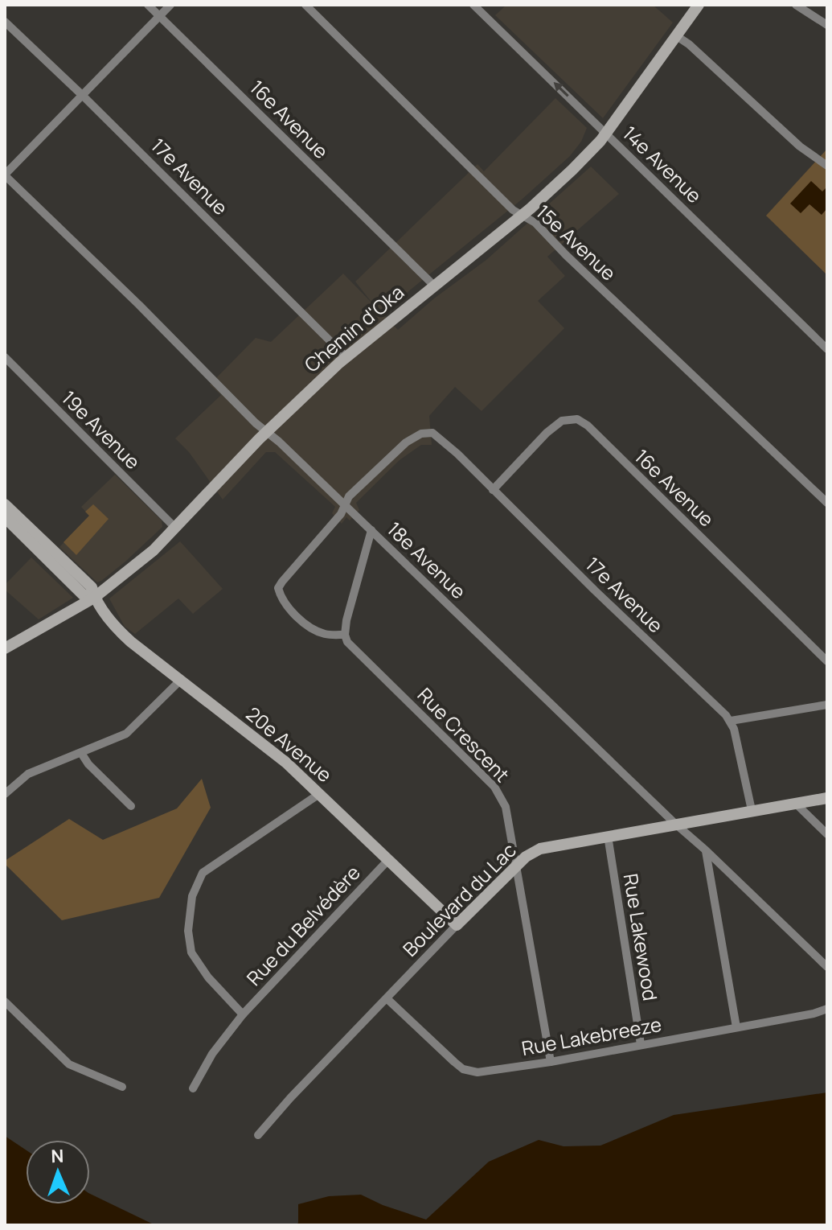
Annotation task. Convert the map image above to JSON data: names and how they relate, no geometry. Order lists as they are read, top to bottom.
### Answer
{
  "streets": {
    "street": [
      "16e Avenue",
      "14e Avenue",
      "17e Avenue",
      "15e Avenue",
      "Chemin d'Oka",
      "19e Avenue",
      "18e Avenue",
      "Rue Crescent",
      "20e Avenue",
      "Boulevard du Lac",
      "Rue du Belvédère",
      "Rue Lakewood",
      "Rue Lakebreeze"
    ]
  },
  "crossings": [
    ["16e Avenue", "17e Avenue"],
    ["16e Avenue", "Chemin d'Oka"],
    ["14e Avenue", "Chemin d'Oka"],
    ["17e Avenue", "Chemin d'Oka"],
    ["17e Avenue", "18e Avenue"],
    ["15e Avenue", "Chemin d'Oka"],
    ["Chemin d'Oka", "19e Avenue"],
    ["Chemin d'Oka", "18e Avenue"],
    ["Chemin d'Oka", "20e Avenue"],
    ["18e Avenue", "Boulevard du Lac"],
    ["Rue Crescent", "Boulevard du Lac"],
    ["Rue Crescent", "Rue Lakebreeze"],
    ["20e Avenue", "Boulevard du Lac"],
    ["20e Avenue", "Rue du Belvédère"],
    ["Boulevard du Lac", "Rue Lakewood"],
    ["Boulevard du Lac", "Rue Lakebreeze"],
    ["Rue Lakewood", "Rue Lakebreeze"]
  ],
  "one_way": ["14e Avenue"],
  "north": "top"
}
